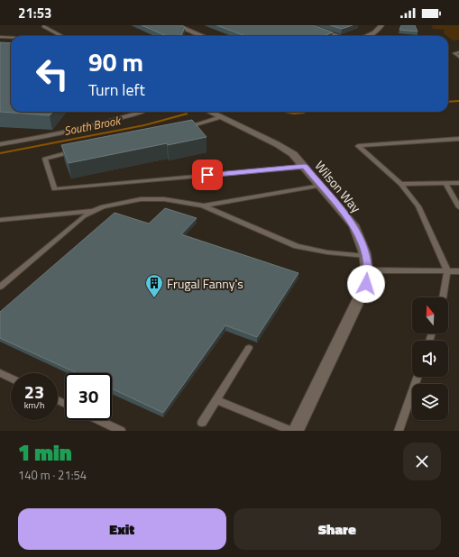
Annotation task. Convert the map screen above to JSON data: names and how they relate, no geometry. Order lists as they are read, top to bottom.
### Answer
{
  "streets": {
    "street": ["Wilson Way"]
  },
  "water": ["South Brook"],
  "places": {
    "building": ["Frugal Fanny's"]
  },
  "north": "top",
  "page": {
    "status": "21:53",
    "turn": ["90 m", "Turn left"],
    "speed": "23 km/h",
    "limit": "30",
    "heading": ["1 min", "140 m · 21:54"],
    "buttons": ["Exit", "Share"]
  }
}
